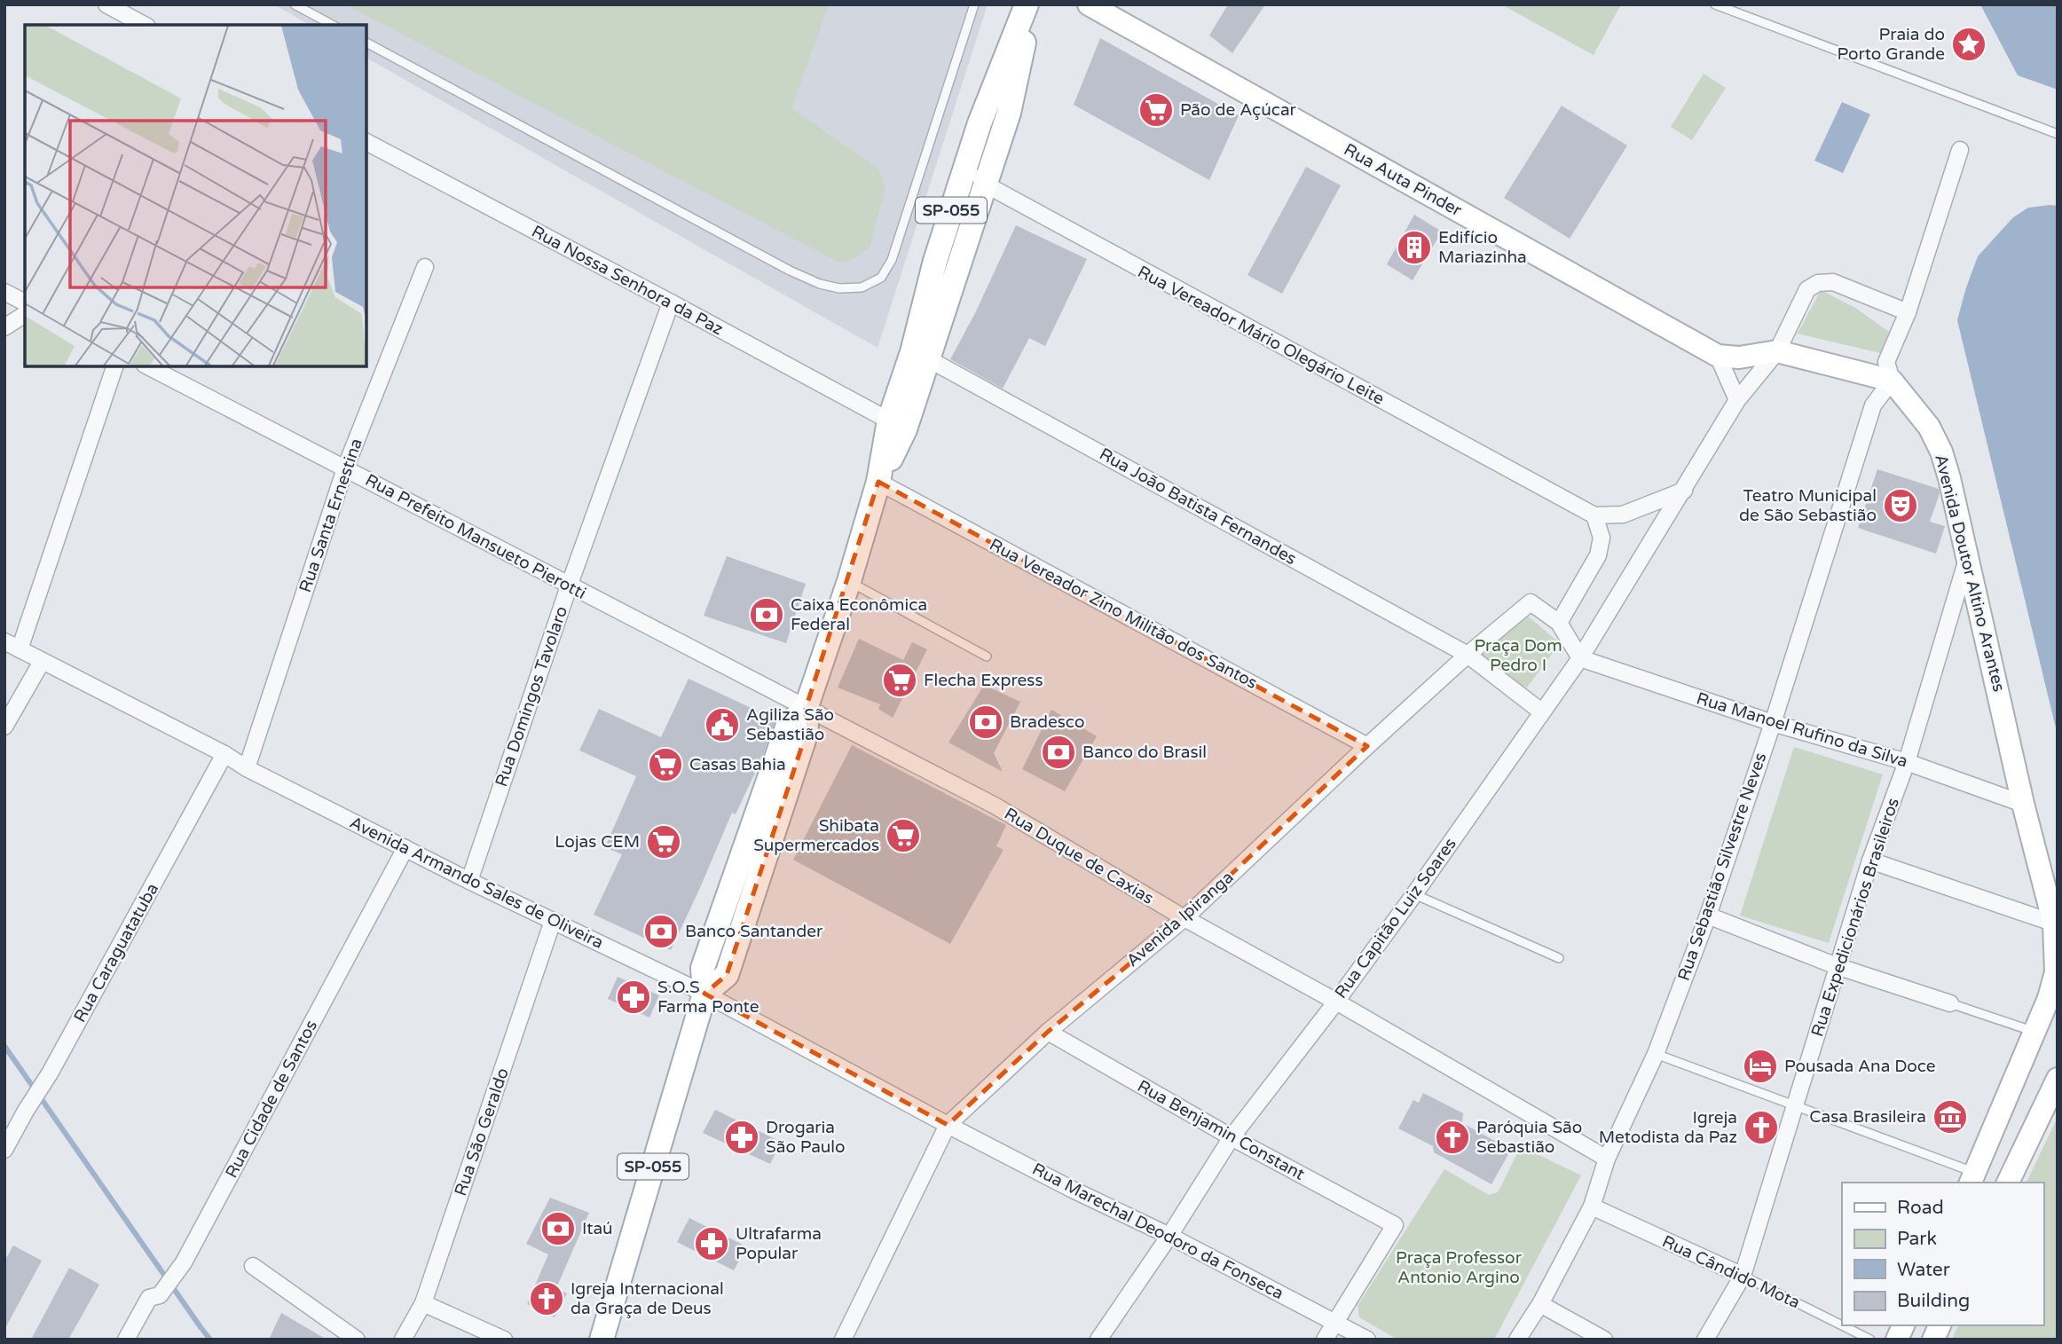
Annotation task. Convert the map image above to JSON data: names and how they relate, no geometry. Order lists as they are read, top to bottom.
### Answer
{
  "streets": {
    "main road": ["Rua Auta Pinder", "SP-055", "Avenida Doutor Altino Arantes"],
    "street": [
      "Rua Nossa Senhora da Paz",
      "Rua Vereador Mário Olegário Leite",
      "Rua João Batista Fernandes",
      "Rua Santa Ernestina",
      "Rua Prefeito Mansueto Pierotti",
      "Rua Vereador Zino Militão dos Santos",
      "Rua Domingos Tavolaro",
      "Rua Manoel Rufino da Silva",
      "Rua Duque de Caxias",
      "Rua Sebastião Silvestre Neves",
      "Avenida Armando Sales de Oliveira",
      "Rua Expedicionários Brasileiros",
      "Rua Capitão Luiz Soares",
      "Avenida Ipiranga",
      "Rua Caraguatatuba",
      "Rua Cidade de Santos",
      "Rua Benjamin Constant",
      "Rua São Geraldo",
      "Rua Marechal Deodoro da Fonseca",
      "Rua Cândido Mota"
    ]
  },
  "crossings": [
    ["SP-055", "Rua Nossa Senhora da Paz"],
    ["SP-055", "Rua Vereador Mário Olegário Leite"],
    ["SP-055", "Rua João Batista Fernandes"],
    ["SP-055", "Rua Prefeito Mansueto Pierotti"],
    ["SP-055", "Rua Vereador Zino Militão dos Santos"],
    ["SP-055", "Rua Duque de Caxias"],
    ["SP-055", "Avenida Armando Sales de Oliveira"],
    ["Rua Nossa Senhora da Paz", "Rua Domingos Tavolaro"],
    ["Rua João Batista Fernandes", "Rua Capitão Luiz Soares"],
    ["Rua João Batista Fernandes", "Avenida Ipiranga"],
    ["Rua Santa Ernestina", "Rua Prefeito Mansueto Pierotti"],
    ["Rua Santa Ernestina", "Avenida Armando Sales de Oliveira"],
    ["Rua Prefeito Mansueto Pierotti", "Rua Domingos Tavolaro"],
    ["Rua Prefeito Mansueto Pierotti", "Rua Duque de Caxias"],
    ["Avenida Doutor Altino Arantes", "Rua Manoel Rufino da Silva"],
    ["Avenida Doutor Altino Arantes", "Rua Sebastião Silvestre Neves"],
    ["Avenida Doutor Altino Arantes", "Rua Expedicionários Brasileiros"],
    ["Rua Vereador Zino Militão dos Santos", "Avenida Ipiranga"],
    ["Rua Domingos Tavolaro", "Avenida Armando Sales de Oliveira"],
    ["Rua Manoel Rufino da Silva", "Rua Sebastião Silvestre Neves"],
    ["Rua Manoel Rufino da Silva", "Rua Expedicionários Brasileiros"],
    ["Rua Manoel Rufino da Silva", "Rua Capitão Luiz Soares"],
    ["Rua Manoel Rufino da Silva", "Avenida Ipiranga"],
    ["Rua Duque de Caxias", "Rua Sebastião Silvestre Neves"],
    ["Rua Duque de Caxias", "Rua Capitão Luiz Soares"],
    ["Rua Duque de Caxias", "Avenida Ipiranga"],
    ["Rua Sebastião Silvestre Neves", "Rua Cândido Mota"],
    ["Avenida Armando Sales de Oliveira", "Avenida Ipiranga"],
    ["Avenida Armando Sales de Oliveira", "Rua Caraguatatuba"],
    ["Avenida Armando Sales de Oliveira", "Rua Cidade de Santos"],
    ["Avenida Armando Sales de Oliveira", "Rua São Geraldo"],
    ["Avenida Armando Sales de Oliveira", "Rua Marechal Deodoro da Fonseca"],
    ["Rua Expedicionários Brasileiros", "Rua Cândido Mota"],
    ["Rua Capitão Luiz Soares", "Avenida Ipiranga"],
    ["Rua Capitão Luiz Soares", "Rua Benjamin Constant"],
    ["Rua Capitão Luiz Soares", "Rua Marechal Deodoro da Fonseca"],
    ["Avenida Ipiranga", "Rua Benjamin Constant"],
    ["Avenida Ipiranga", "Rua Marechal Deodoro da Fonseca"],
    ["Rua Benjamin Constant", "Rua Marechal Deodoro da Fonseca"]
  ],
  "parks": ["Praça Dom Pedro I", "Praça Professor Antonio Argino"],
  "places": {
    "place": ["Praia do Porto Grande"],
    "supermarket": [
      "Pão de Açúcar",
      "Flecha Express",
      "Casas Bahia",
      "Shibata Supermercados",
      "Lojas CEM"
    ],
    "building": ["Edifício Mariazinha"],
    "theatre": ["Teatro Municipal de São Sebastião"],
    "bank": [
      "Caixa Econômica Federal",
      "Bradesco",
      "Banco do Brasil",
      "Banco Santander",
      "Itaú"
    ],
    "public building": ["Agiliza São Sebastião"],
    "pharmacy": ["S.O.S Farma Ponte", "Drogaria São Paulo", "Ultrafarma Popular"],
    "hotel": ["Pousada Ana Doce"],
    "museum": ["Casa Brasileira"],
    "church": ["Igreja Metodista da Paz", "Paróquia São Sebastião", "Igreja Internacional da Graça de Deus"]
  },
  "legend": [
    "Road",
    "Park",
    "Water",
    "Building"
  ]
}
